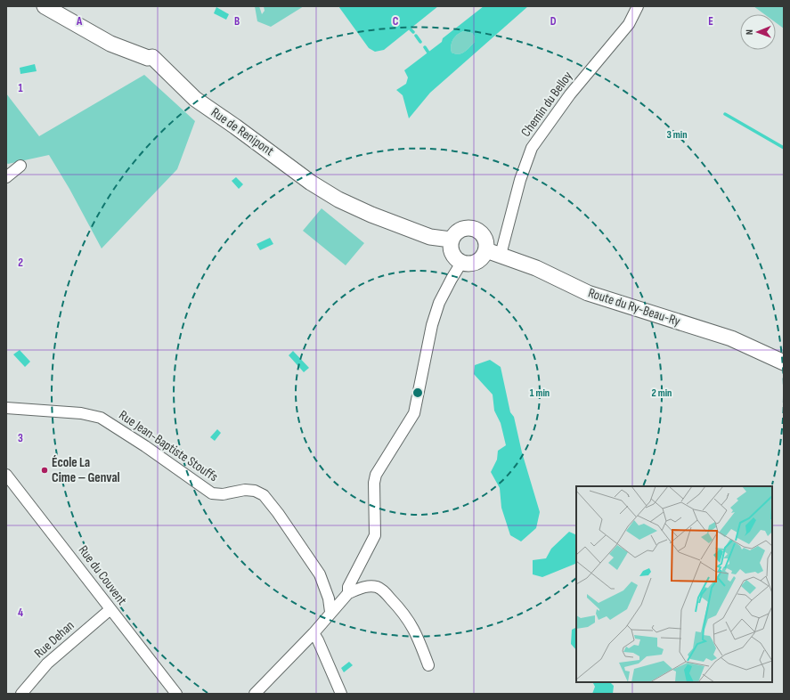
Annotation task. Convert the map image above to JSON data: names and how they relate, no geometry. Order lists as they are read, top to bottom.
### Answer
{
  "streets": {
    "street": [
      "Chemin du Belloy",
      "Rue de Renipont",
      "Route du Ry-Beau-Ry",
      "Rue Jean-Baptiste Stouffs",
      "Rue du Couvent",
      "Rue Dehan"
    ]
  },
  "crossings": [
    ["Chemin du Belloy", "Route du Ry-Beau-Ry"],
    ["Rue de Renipont", "Route du Ry-Beau-Ry"],
    ["Rue du Couvent", "Rue Dehan"]
  ],
  "places": ["École La Cime – Genval"],
  "north": "left",
  "grid": {
    "columns": [
      "A",
      "B",
      "C",
      "D",
      "E"
    ],
    "rows": [
      "1",
      "2",
      "3",
      "4"
    ]
  },
  "rings": ["3 min", "1 min", "2 min"]
}
